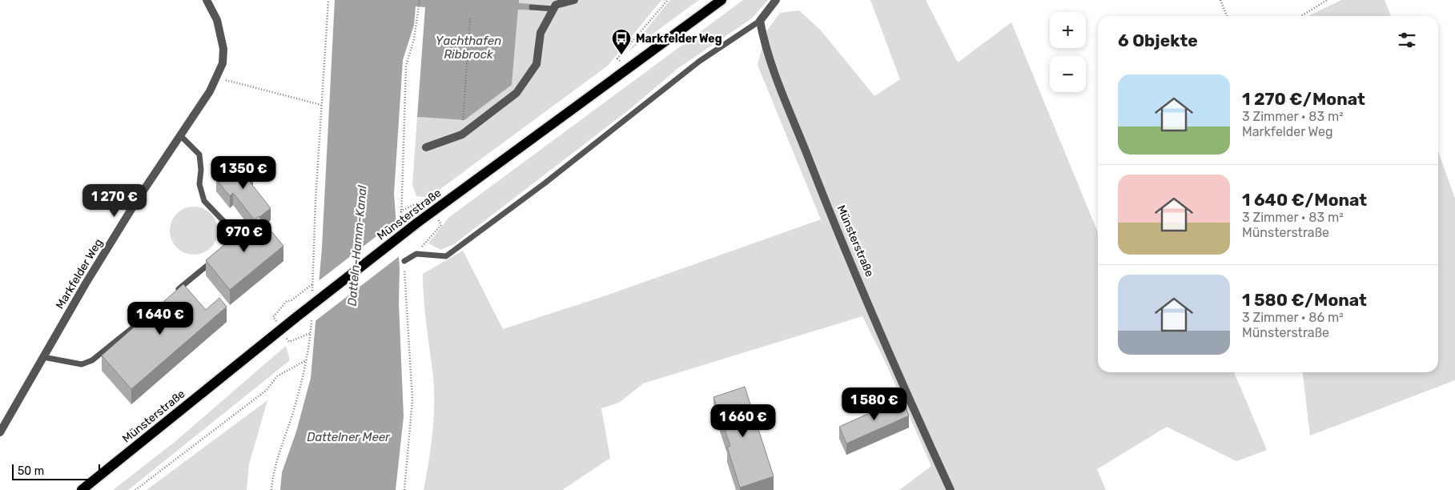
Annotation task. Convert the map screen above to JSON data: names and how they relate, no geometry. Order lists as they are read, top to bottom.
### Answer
{
  "streets": {
    "main road": ["Münsterstraße"],
    "street": ["Markfelder Weg"]
  },
  "water": ["Yachthafen Ribbrock", "Datteln-Hamm-Kanal", "Dattelner Meer"],
  "places": {
    "bus stop": ["Markfelder Weg"]
  },
  "scale_bar": "50 m",
  "page": {
    "map_buttons": ["+", "−"],
    "heading": "6 Objekte",
    "list": [
      {
        "name": "1 270 €/Monat",
        "note": "3 Zimmer · 83 m² · Markfelder Weg"
      },
      {
        "name": "1 640 €/Monat",
        "note": "3 Zimmer · 83 m² · Münsterstraße"
      },
      {
        "name": "1 580 €/Monat",
        "note": "3 Zimmer · 86 m² · Münsterstraße"
      }
    ],
    "price": [
      "1 350 €",
      "1 270 €",
      "970 €",
      "1 640 €",
      "1 580 €",
      "1 660 €"
    ],
    "scale": "50 m"
  }
}
